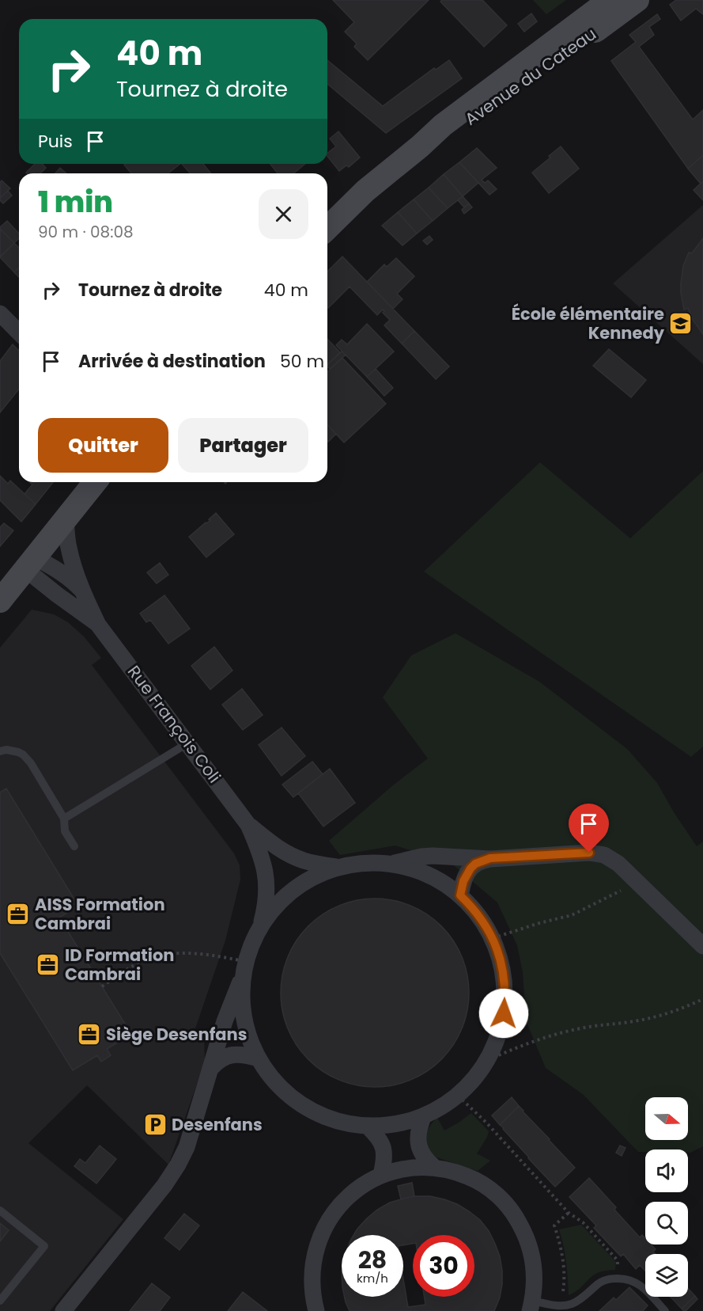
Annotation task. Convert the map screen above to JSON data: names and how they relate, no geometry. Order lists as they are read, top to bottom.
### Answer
{
  "streets": {
    "main road": ["Avenue du Cateau"],
    "street": ["Rue François Coli"]
  },
  "places": {
    "school or university": ["École élémentaire Kennedy"],
    "office": ["AISS Formation Cambrai", "ID Formation Cambrai", "Siège Desenfans"],
    "parking": ["Desenfans"]
  },
  "north": "right",
  "page": {
    "turn": ["40 m", "Tournez à droite"],
    "then": "Puis",
    "heading": ["1 min", "90 m · 08:08"],
    "list": [
      {
        "name": "Tournez à droite",
        "value": "40 m"
      },
      {
        "name": "Arrivée à destination",
        "value": "50 m"
      }
    ],
    "buttons": ["Quitter", "Partager"],
    "speed": "28 km/h",
    "limit": "30"
  }
}
